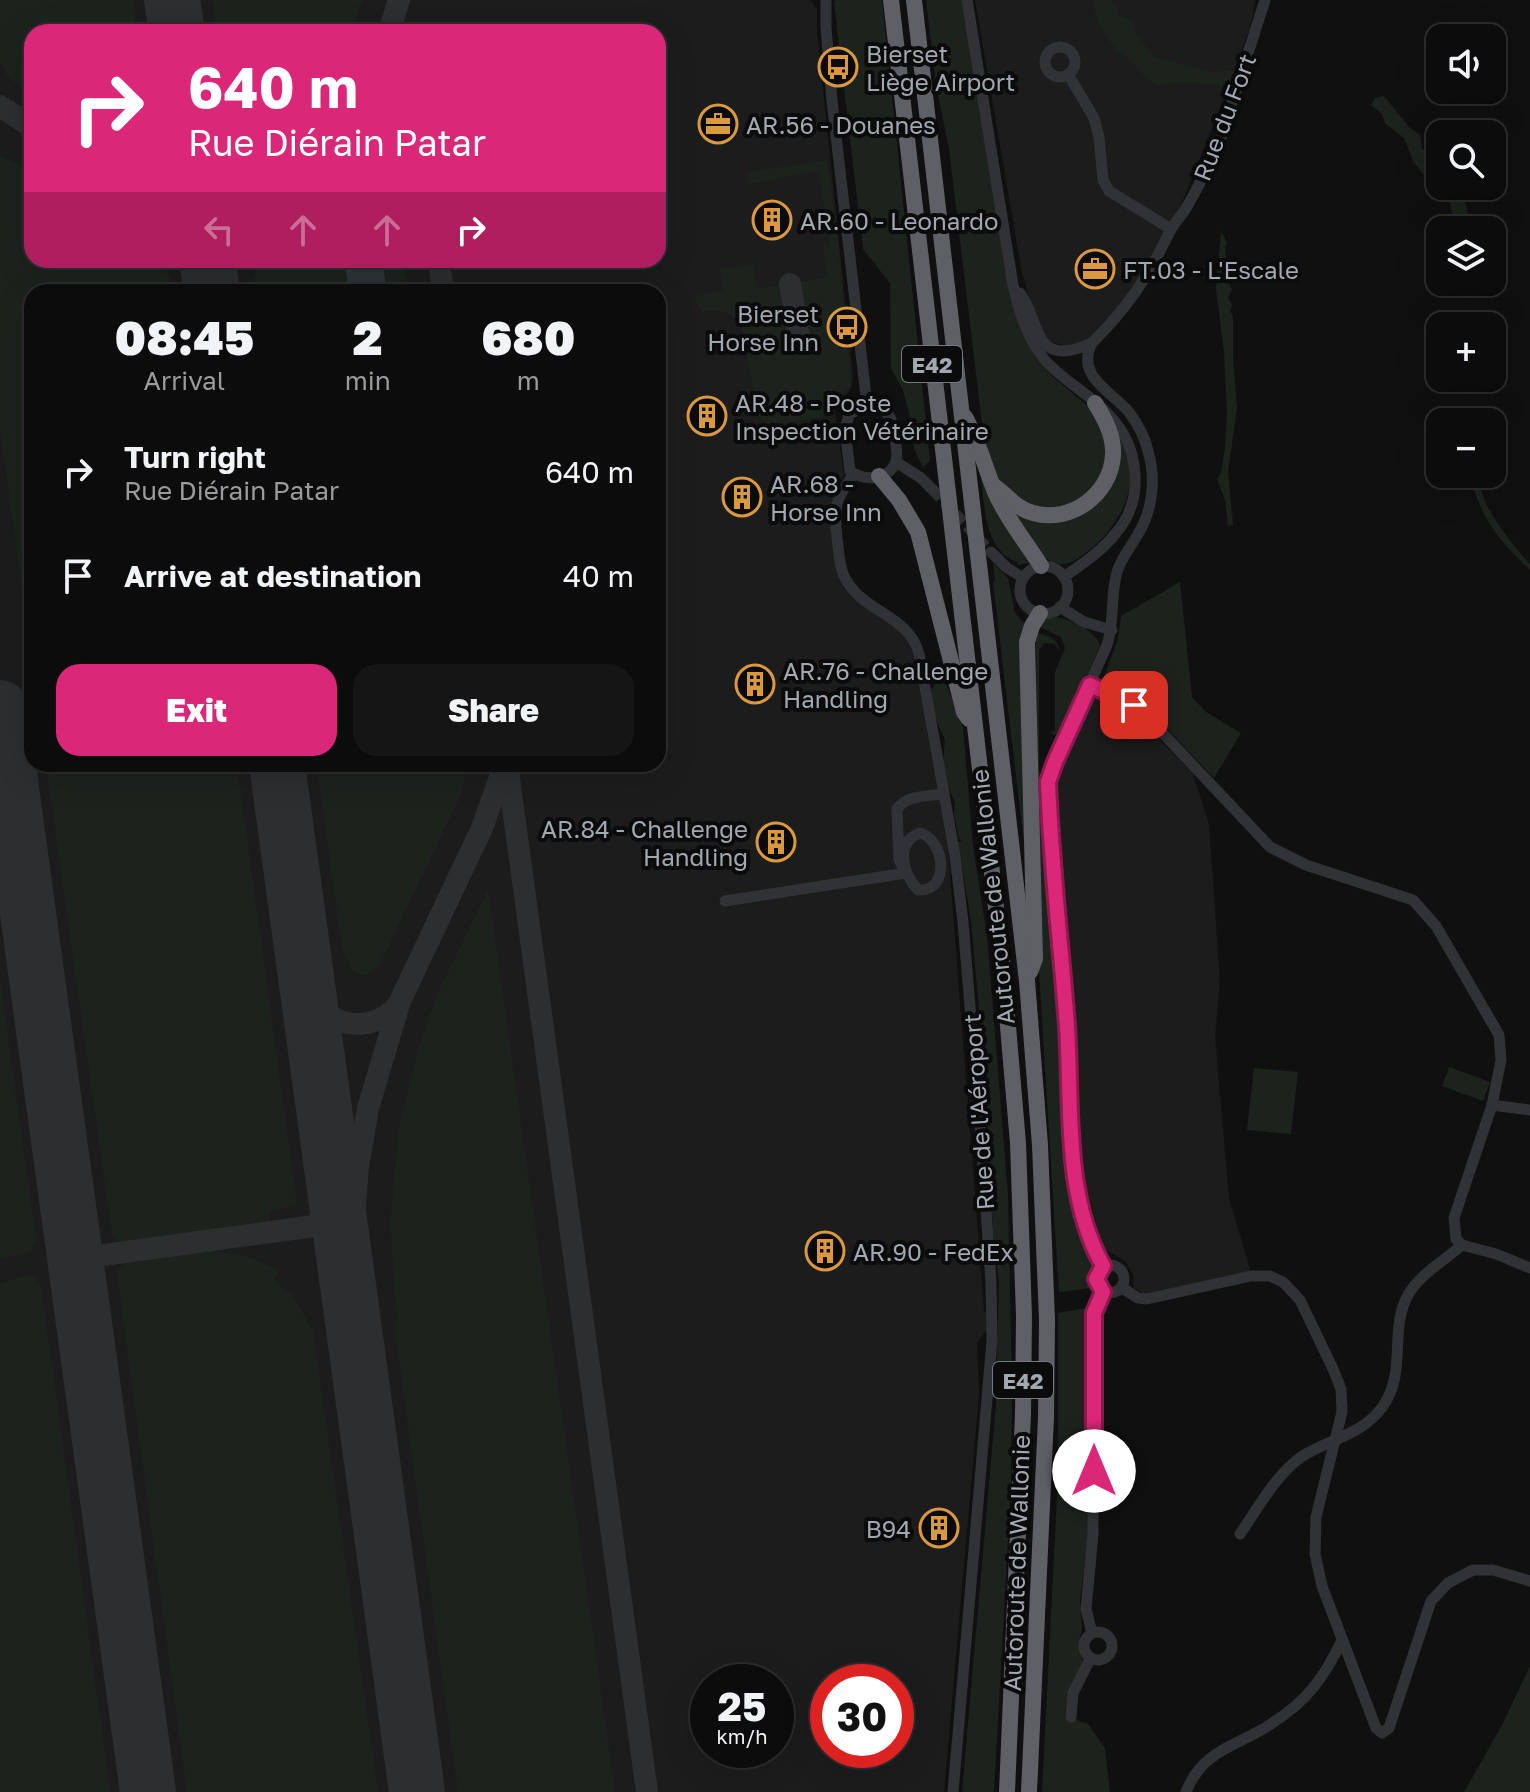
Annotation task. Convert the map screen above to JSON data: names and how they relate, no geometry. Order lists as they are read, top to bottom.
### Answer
{
  "streets": {
    "highway": ["E42", "Autoroute de Wallonie"],
    "street": ["Rue du Fort", "Rue de l'Aéroport"]
  },
  "places": {
    "bus stop": ["Bierset Liège Airport", "Bierset Horse Inn"],
    "office": ["AR.56 - Douanes", "FT.03 - L'Escale"],
    "building": [
      "AR.60 - Leonardo",
      "AR.48 - Poste Inspection Vétérinaire",
      "AR.68 - Horse Inn",
      "AR.76 - Challenge Handling",
      "AR.84 - Challenge Handling",
      "AR.90 - FedEx",
      "B94"
    ]
  },
  "page": {
    "map_buttons": ["+", "−"],
    "turn": ["640 m", "Rue Diérain Patar"],
    "eta": [
      "08:45",
      "Arrival",
      "2",
      "min",
      "680",
      "m"
    ],
    "list": [
      {
        "name": "Turn right",
        "note": "Rue Diérain Patar",
        "value": "640 m"
      },
      {
        "name": "Arrive at destination",
        "value": "40 m"
      }
    ],
    "buttons": ["Exit", "Share"],
    "speed": "25 km/h",
    "limit": "30"
  }
}
